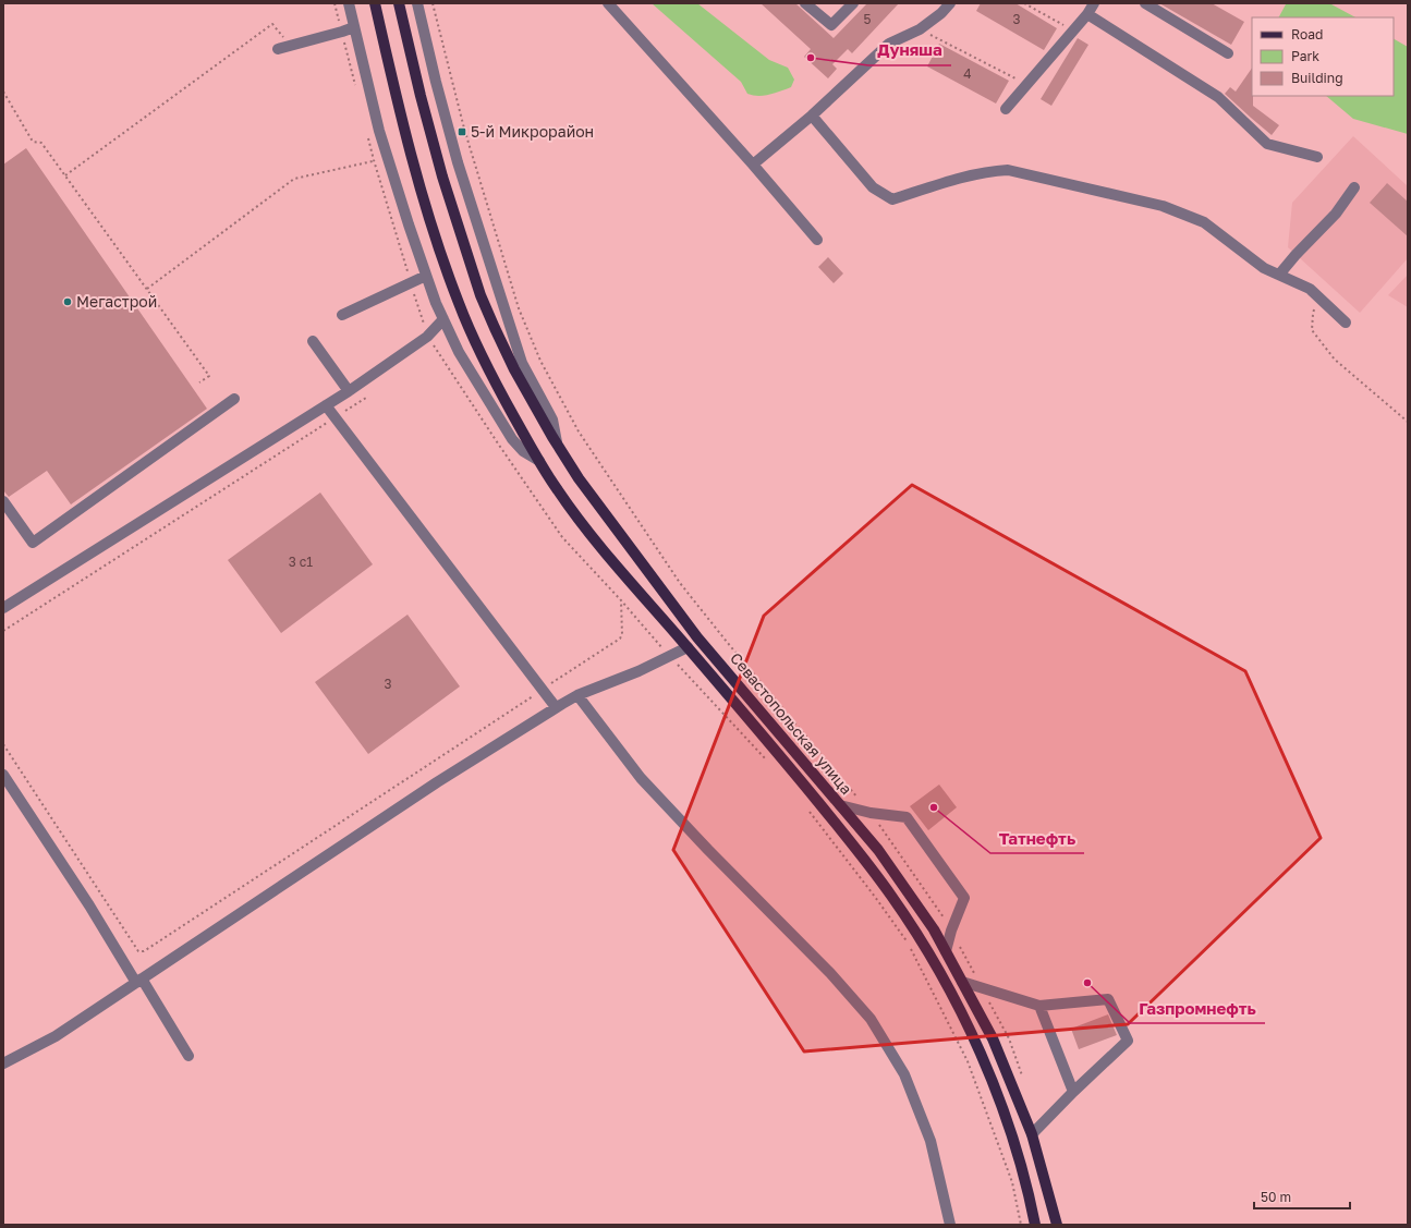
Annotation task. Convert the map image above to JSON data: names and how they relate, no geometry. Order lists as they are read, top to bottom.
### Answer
{
  "streets": {
    "main road": ["Севастопольская улица"]
  },
  "places": {
    "other": [
      "Дуняша",
      "Мегастрой",
      "Татнефть",
      "Газпромнефть"
    ],
    "transit": ["5-й Микрорайон"]
  },
  "house_numbers": [
    "5",
    "3",
    "4",
    "3 с1",
    "3"
  ],
  "legend": ["Road", "Park", "Building"],
  "scale_bar": "50 m"
}
